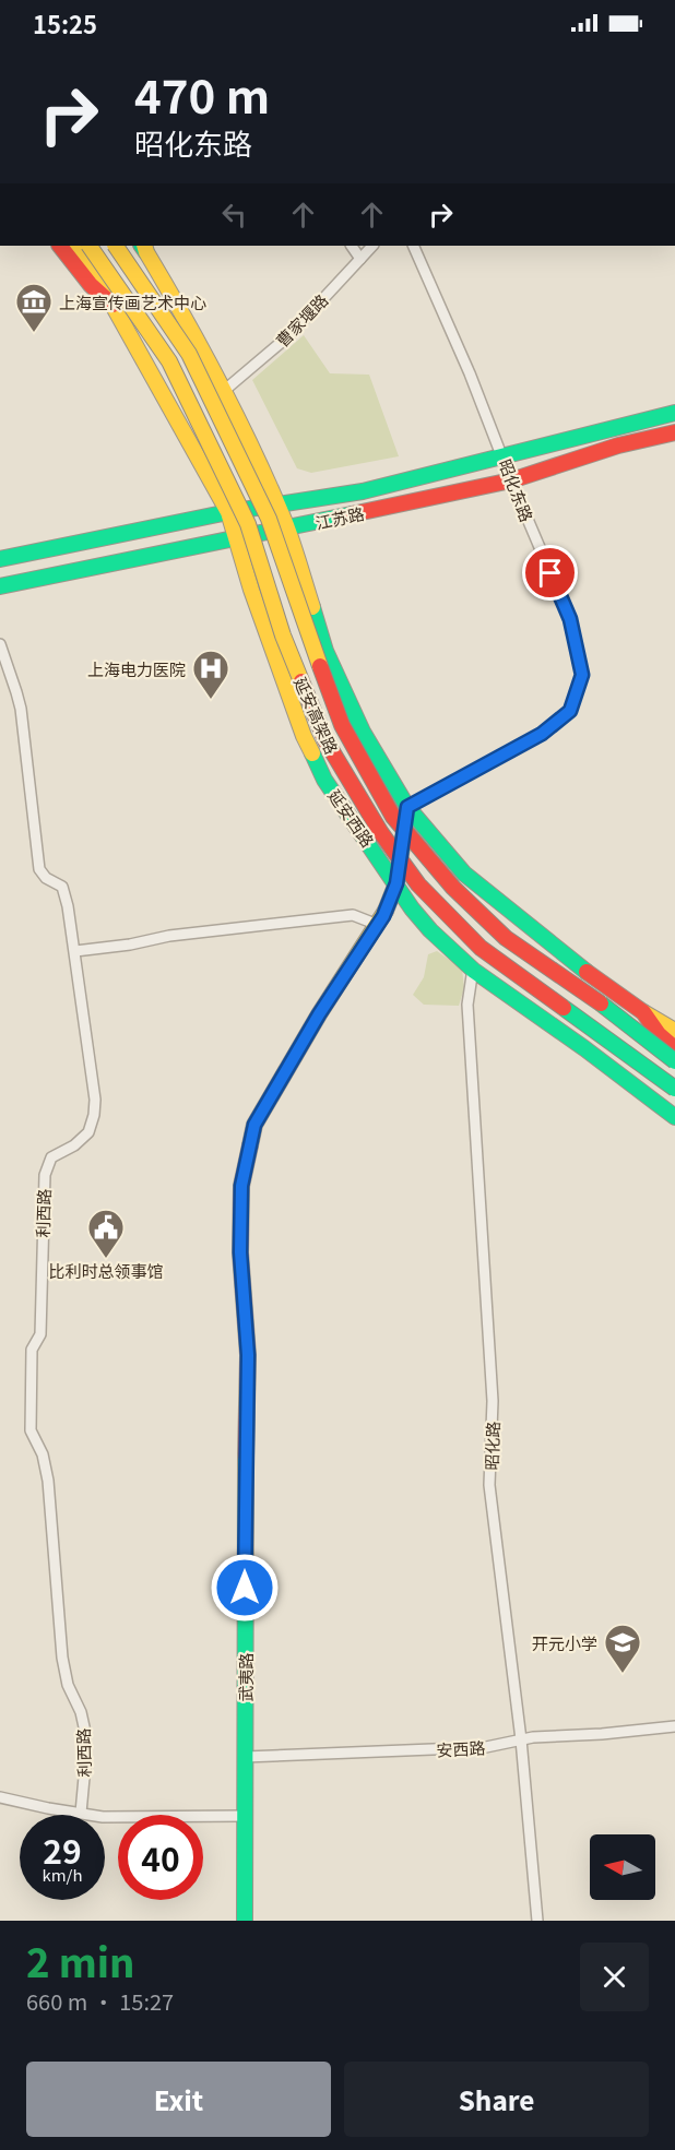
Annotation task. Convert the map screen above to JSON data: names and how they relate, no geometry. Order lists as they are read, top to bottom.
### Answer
{
  "streets": {
    "main road": [
      "江苏路",
      "延安高架路",
      "延安西路",
      "武夷路"
    ],
    "street": [
      "曹家堰路",
      "昭化东路",
      "利西路",
      "昭化路",
      "安西路"
    ]
  },
  "crossings": [
    ["昭化东路", "江苏路"],
    ["昭化东路", "武夷路"],
    ["江苏路", "延安西路"],
    ["延安西路", "昭化路"],
    ["延安西路", "武夷路"],
    ["昭化路", "安西路"],
    ["武夷路", "安西路"]
  ],
  "places": {
    "museum": ["上海宣传画艺术中心"],
    "hospital": ["上海电力医院"],
    "public building": ["比利时总领事馆"],
    "school or university": ["开元小学"]
  },
  "north": "left",
  "page": {
    "status": "15:25",
    "turn": ["470 m", "昭化东路"],
    "speed": "29 km/h",
    "limit": "40",
    "heading": ["2 min", "660 m · 15:27"],
    "buttons": ["Exit", "Share"]
  }
}
